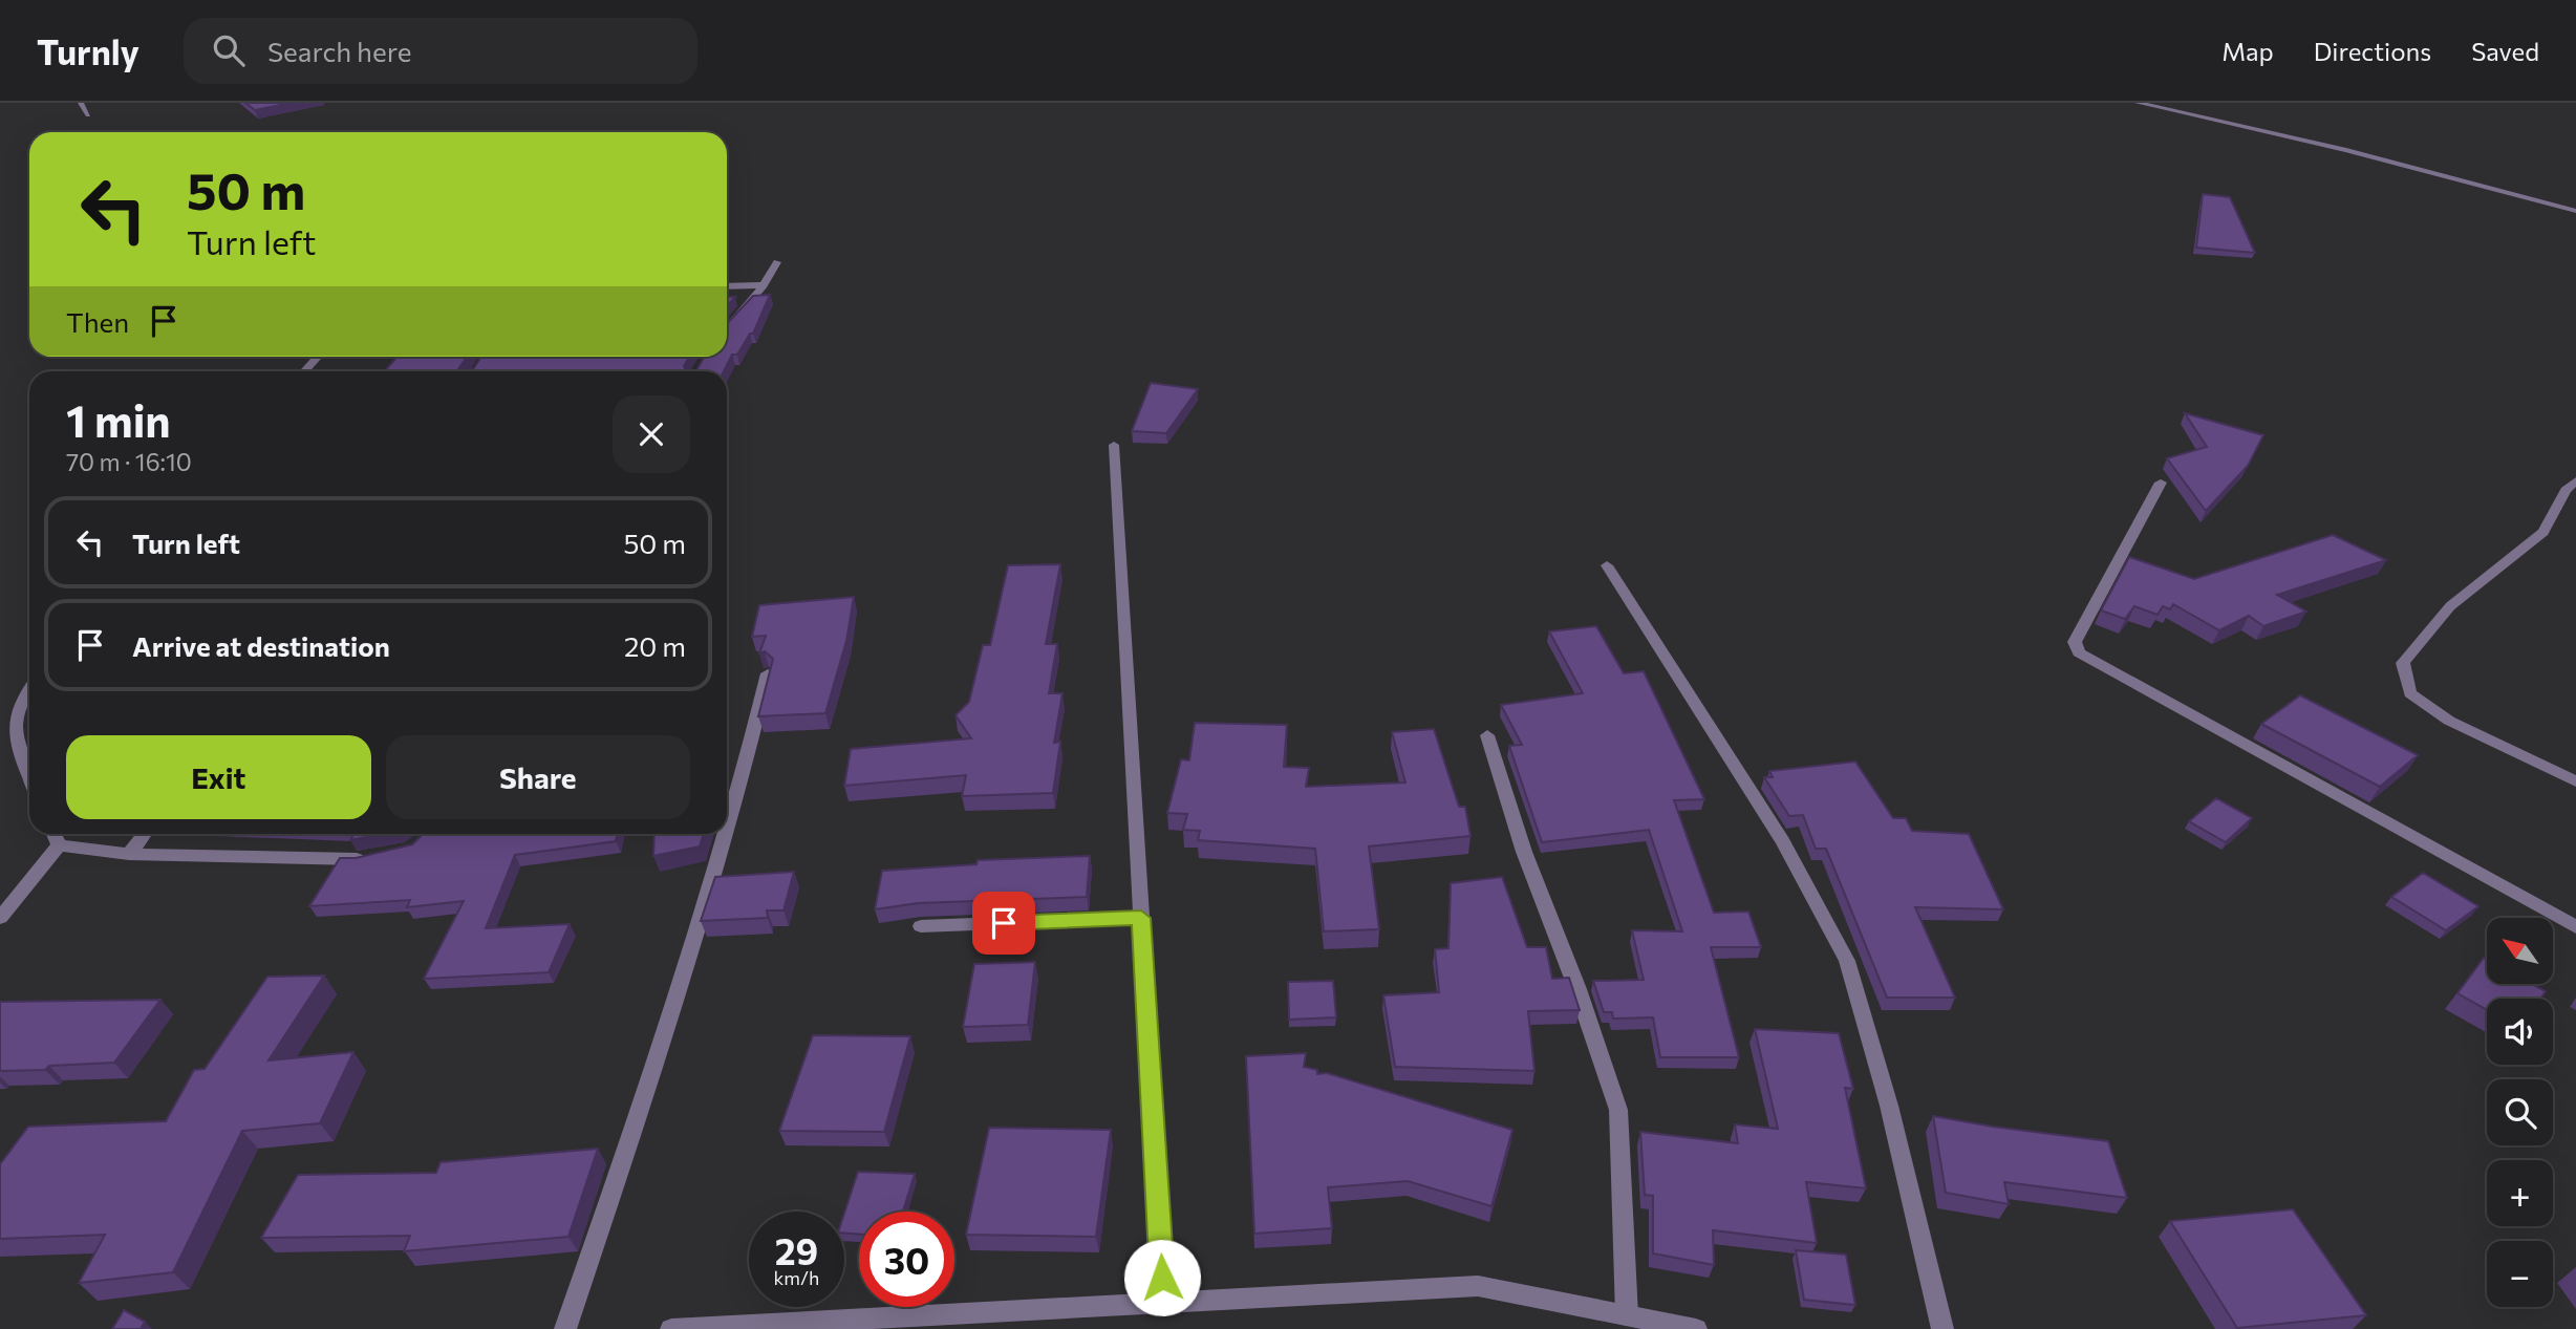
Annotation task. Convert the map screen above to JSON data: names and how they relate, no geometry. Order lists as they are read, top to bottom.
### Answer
{
  "north": "top left",
  "page": {
    "header": "Turnly",
    "search": "Search here",
    "nav": ["Map", "Directions", "Saved"],
    "turn": ["50 m", "Turn left"],
    "then": "Then",
    "heading": ["1 min", "70 m · 16:10"],
    "list": [
      {
        "name": "Turn left",
        "value": "50 m"
      },
      {
        "name": "Arrive at destination",
        "value": "20 m"
      }
    ],
    "buttons": ["Exit", "Share"],
    "map_buttons": ["+", "−"],
    "speed": "29 km/h",
    "limit": "30"
  }
}
